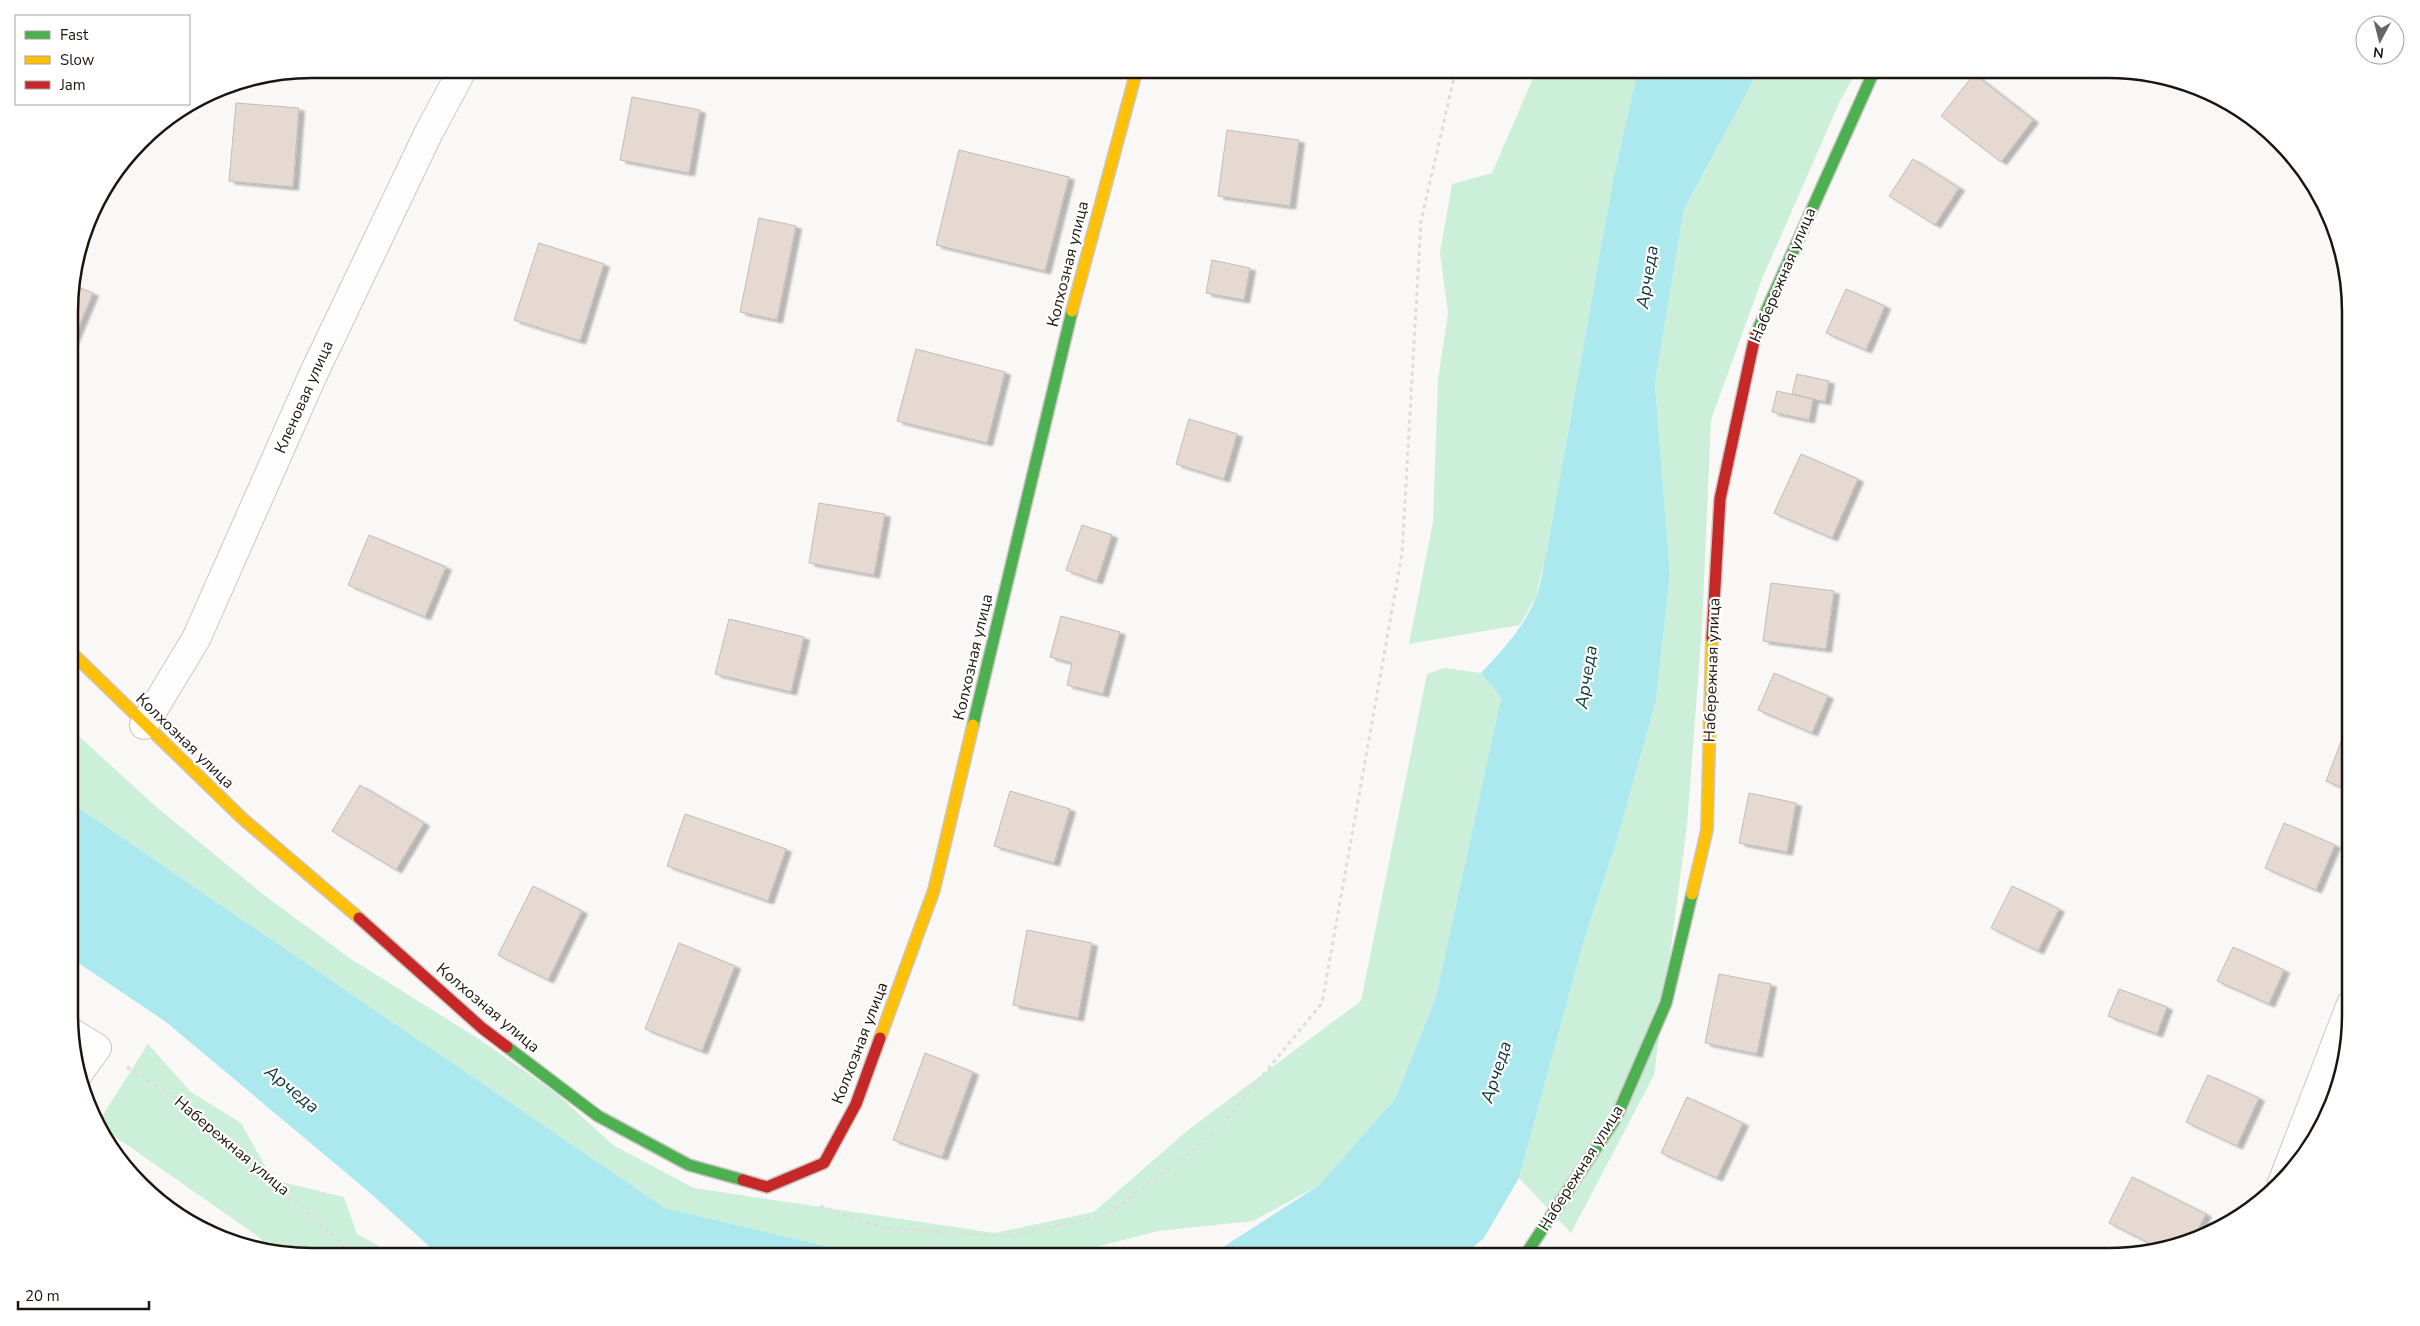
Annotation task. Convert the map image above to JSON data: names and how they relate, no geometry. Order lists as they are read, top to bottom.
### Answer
{
  "streets": {
    "street": ["Колхозная улица", "Набережная улица", "Кленовая улица"]
  },
  "crossings": [
    ["Колхозная улица", "Кленовая улица"]
  ],
  "water": ["Арчеда"],
  "legend": ["Fast", "Slow", "Jam"],
  "scale_bar": "20 m",
  "north": "bottom"
}
